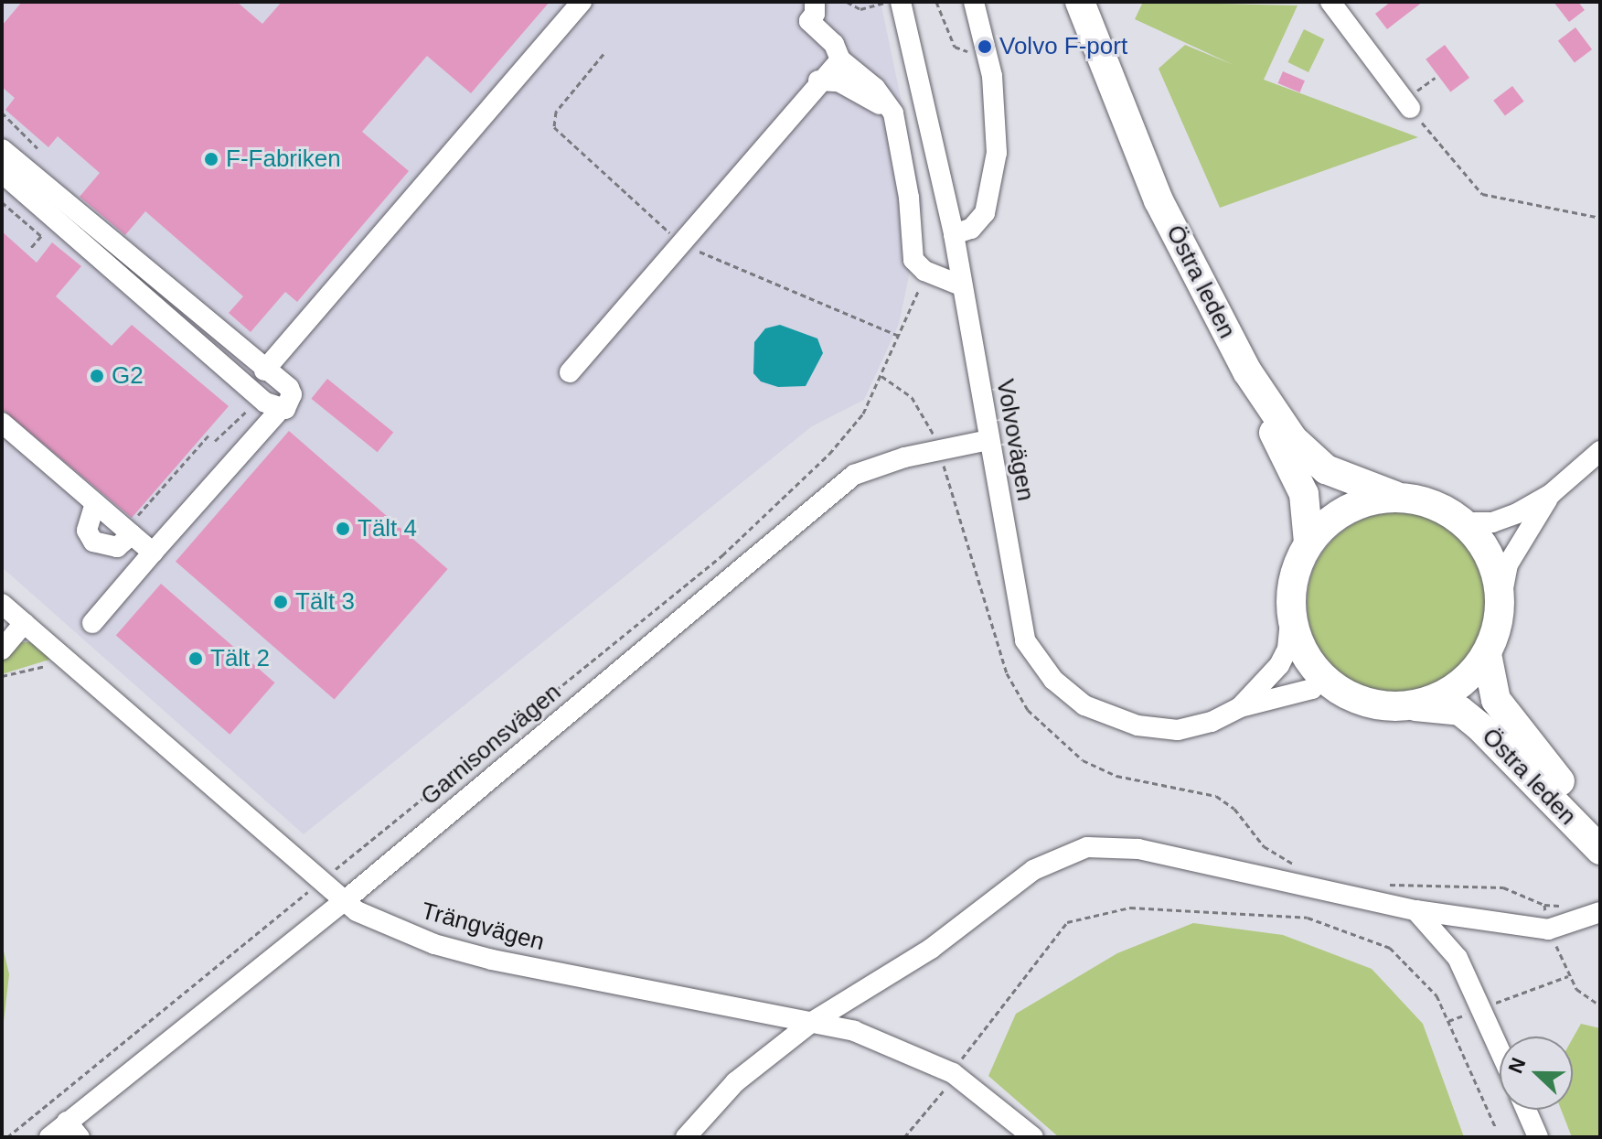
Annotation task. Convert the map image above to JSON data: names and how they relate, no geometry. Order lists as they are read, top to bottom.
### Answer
{
  "streets": {
    "highway": ["Östra leden"],
    "street": ["Volvovägen", "Garnisonsvägen", "Trängvägen"]
  },
  "crossings": [
    ["Östra leden", "Volvovägen"],
    ["Volvovägen", "Garnisonsvägen"],
    ["Garnisonsvägen", "Trängvägen"]
  ],
  "places": [
    "Volvo F-port",
    "F-Fabriken",
    "G2",
    "Tält 4",
    "Tält 3",
    "Tält 2"
  ],
  "north": "left"
}
